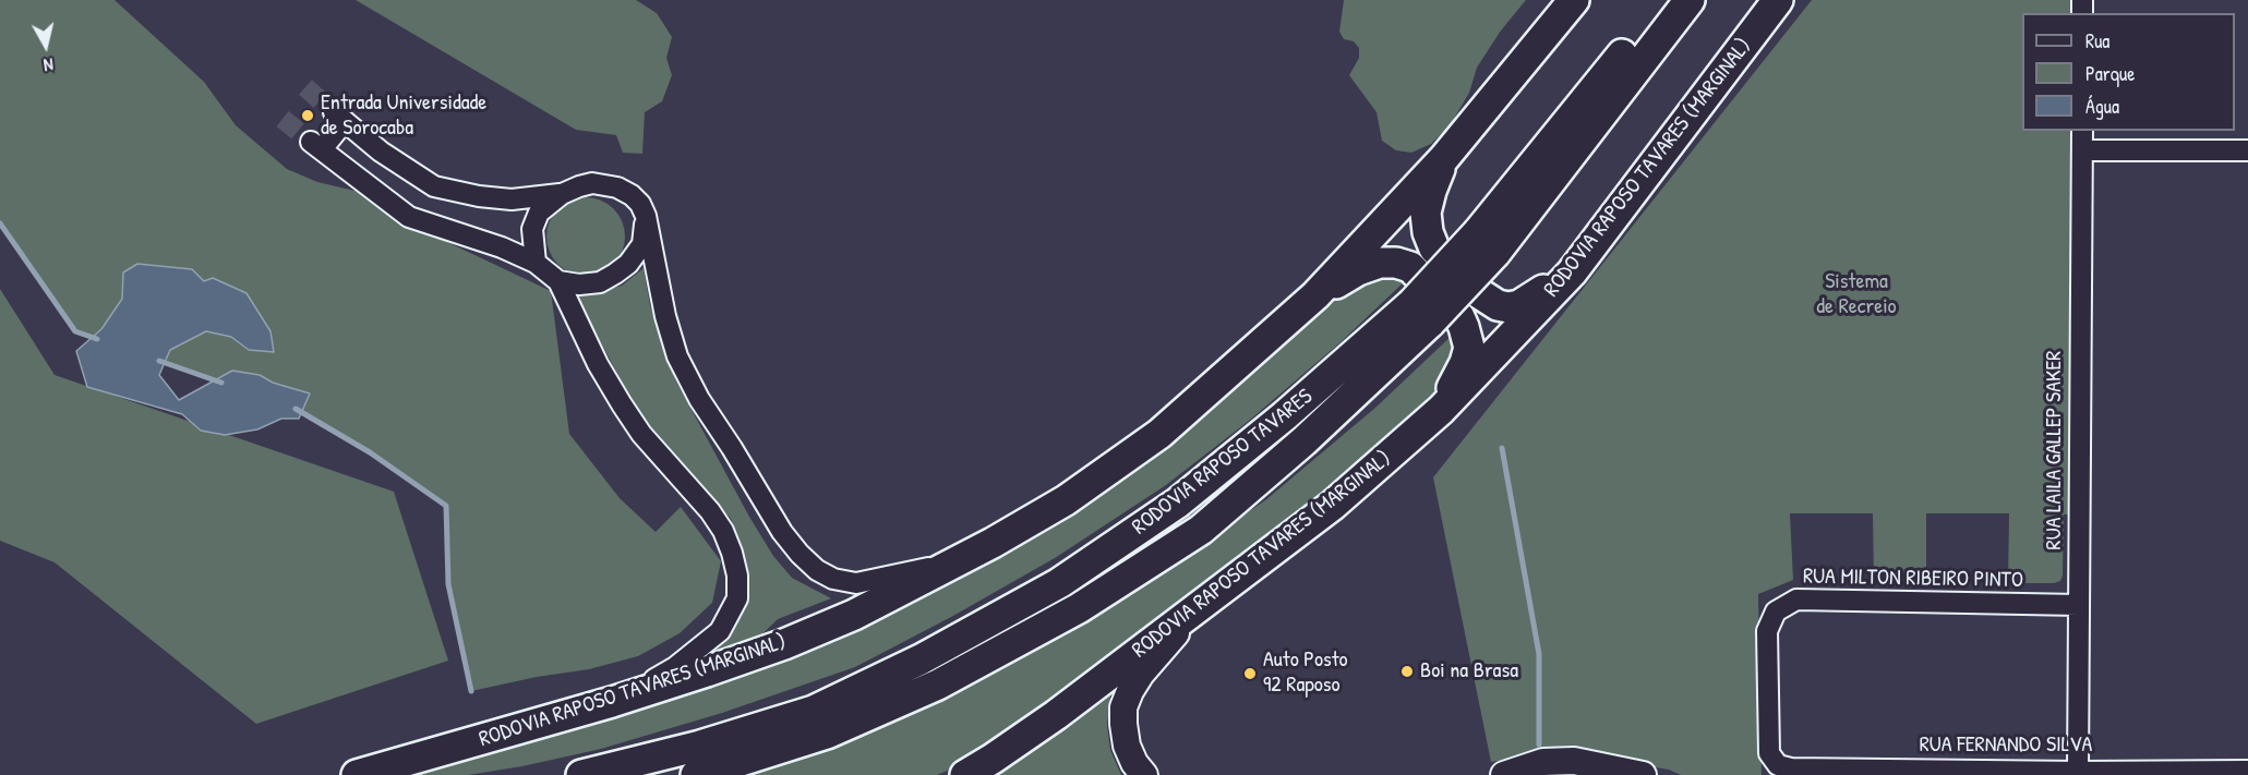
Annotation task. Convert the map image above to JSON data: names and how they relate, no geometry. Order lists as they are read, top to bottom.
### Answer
{
  "streets": {
    "highway": ["RODOVIA RAPOSO TAVARES (MARGINAL)", "RODOVIA RAPOSO TAVARES"],
    "street": ["RUA LAILA GALLEP SAKER", "RUA MILTON RIBEIRO PINTO", "RUA FERNANDO SILVA"]
  },
  "crossings": [
    ["RUA LAILA GALLEP SAKER", "RUA MILTON RIBEIRO PINTO"],
    ["RUA LAILA GALLEP SAKER", "RUA FERNANDO SILVA"],
    ["RUA MILTON RIBEIRO PINTO", "RUA FERNANDO SILVA"]
  ],
  "parks": ["Sistema de Recreio"],
  "places": ["Entrada Universidade de Sorocaba", "Boi na Brasa", "Auto Posto 92 Raposo"],
  "legend": ["Rua", "Parque", "Água"],
  "north": "bottom"
}
